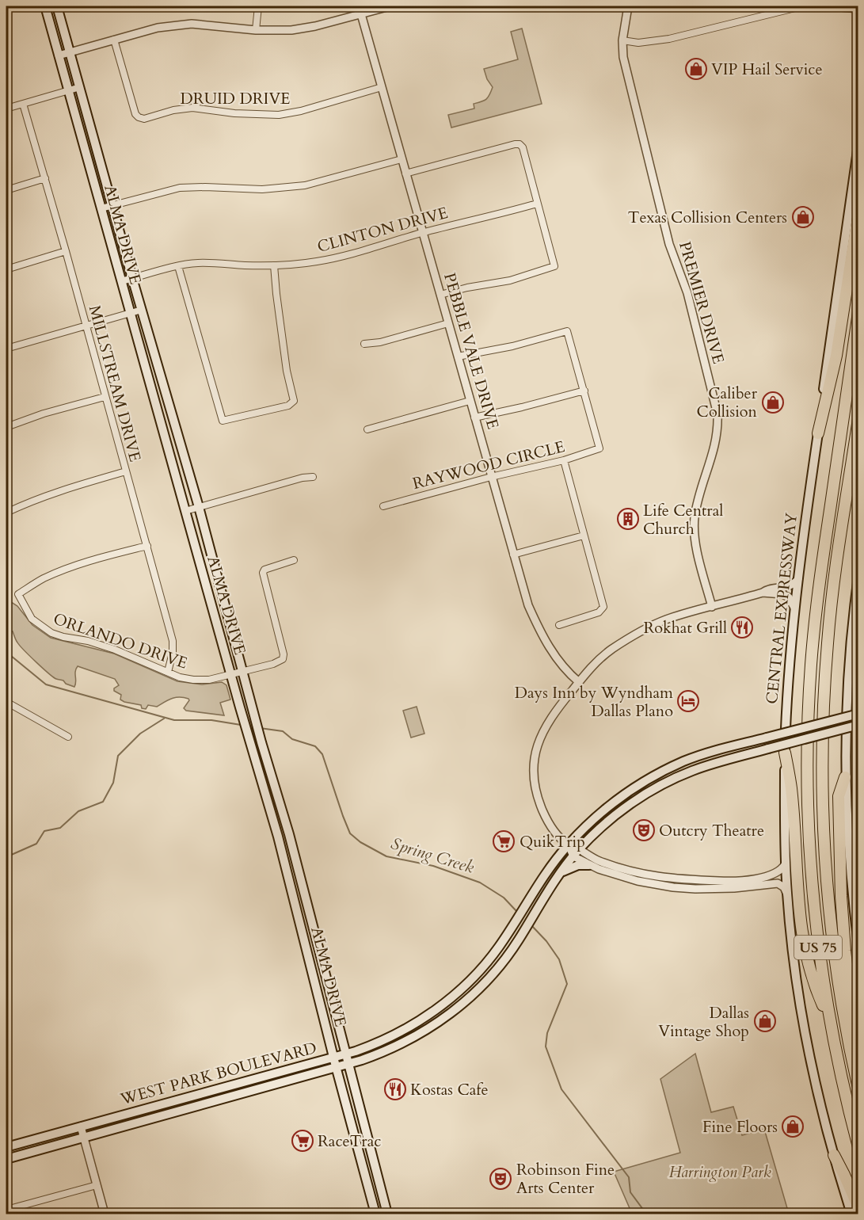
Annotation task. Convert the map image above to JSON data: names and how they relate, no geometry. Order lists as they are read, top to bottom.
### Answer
{
  "streets": {
    "highway": ["US 75"],
    "main road": ["ALMA DRIVE", "CENTRAL EXPRESSWAY", "WEST PARK BOULEVARD"],
    "street": [
      "DRUID DRIVE",
      "CLINTON DRIVE",
      "PREMIER DRIVE",
      "PEBBLE VALE DRIVE",
      "MILLSTREAM DRIVE",
      "RAYWOOD CIRCLE",
      "ORLANDO DRIVE"
    ]
  },
  "crossings": [
    ["DRUID DRIVE", "PEBBLE VALE DRIVE"],
    ["CLINTON DRIVE", "ALMA DRIVE"],
    ["CLINTON DRIVE", "PEBBLE VALE DRIVE"],
    ["ALMA DRIVE", "ORLANDO DRIVE"],
    ["ALMA DRIVE", "WEST PARK BOULEVARD"],
    ["PEBBLE VALE DRIVE", "RAYWOOD CIRCLE"],
    ["MILLSTREAM DRIVE", "ORLANDO DRIVE"]
  ],
  "water": ["Spring Creek"],
  "parks": ["Harrington Park"],
  "places": {
    "shop": [
      "VIP Hail Service",
      "Texas Collision Centers",
      "Caliber Collision",
      "Dallas Vintage Shop",
      "Fine Floors"
    ],
    "building": ["Life Central Church"],
    "restaurant": ["Rokhat Grill", "Kostas Cafe"],
    "hotel": ["Days Inn by Wyndham Dallas Plano"],
    "theatre": ["Outcry Theatre", "Robinson Fine Arts Center"],
    "supermarket": ["QuikTrip", "RaceTrac"]
  }
}
